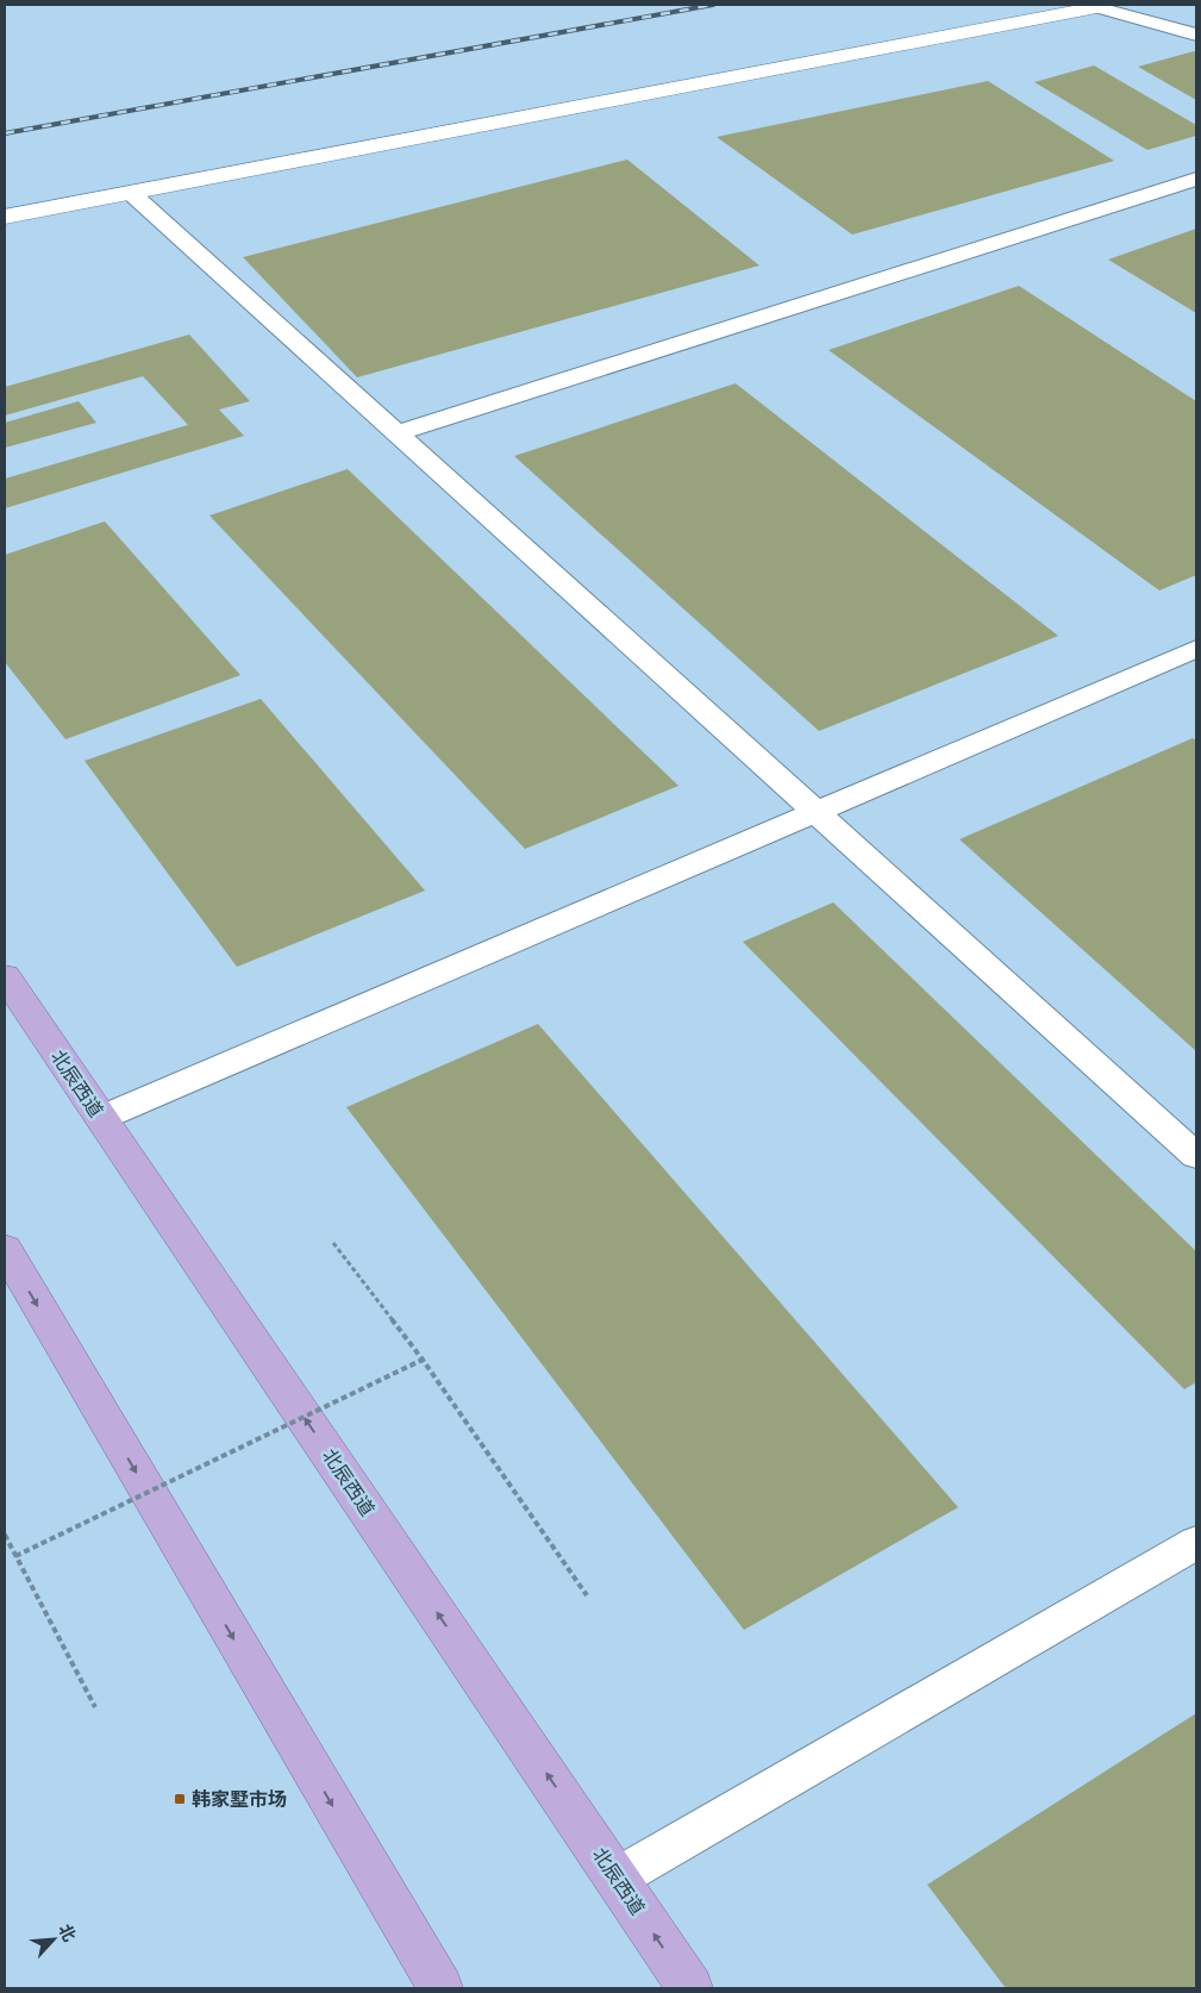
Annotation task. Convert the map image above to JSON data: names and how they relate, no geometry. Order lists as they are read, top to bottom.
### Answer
{
  "streets": {
    "main road": ["北辰西道"]
  },
  "places": {
    "transit": ["韩家墅市场"]
  },
  "north": "top right"
}
